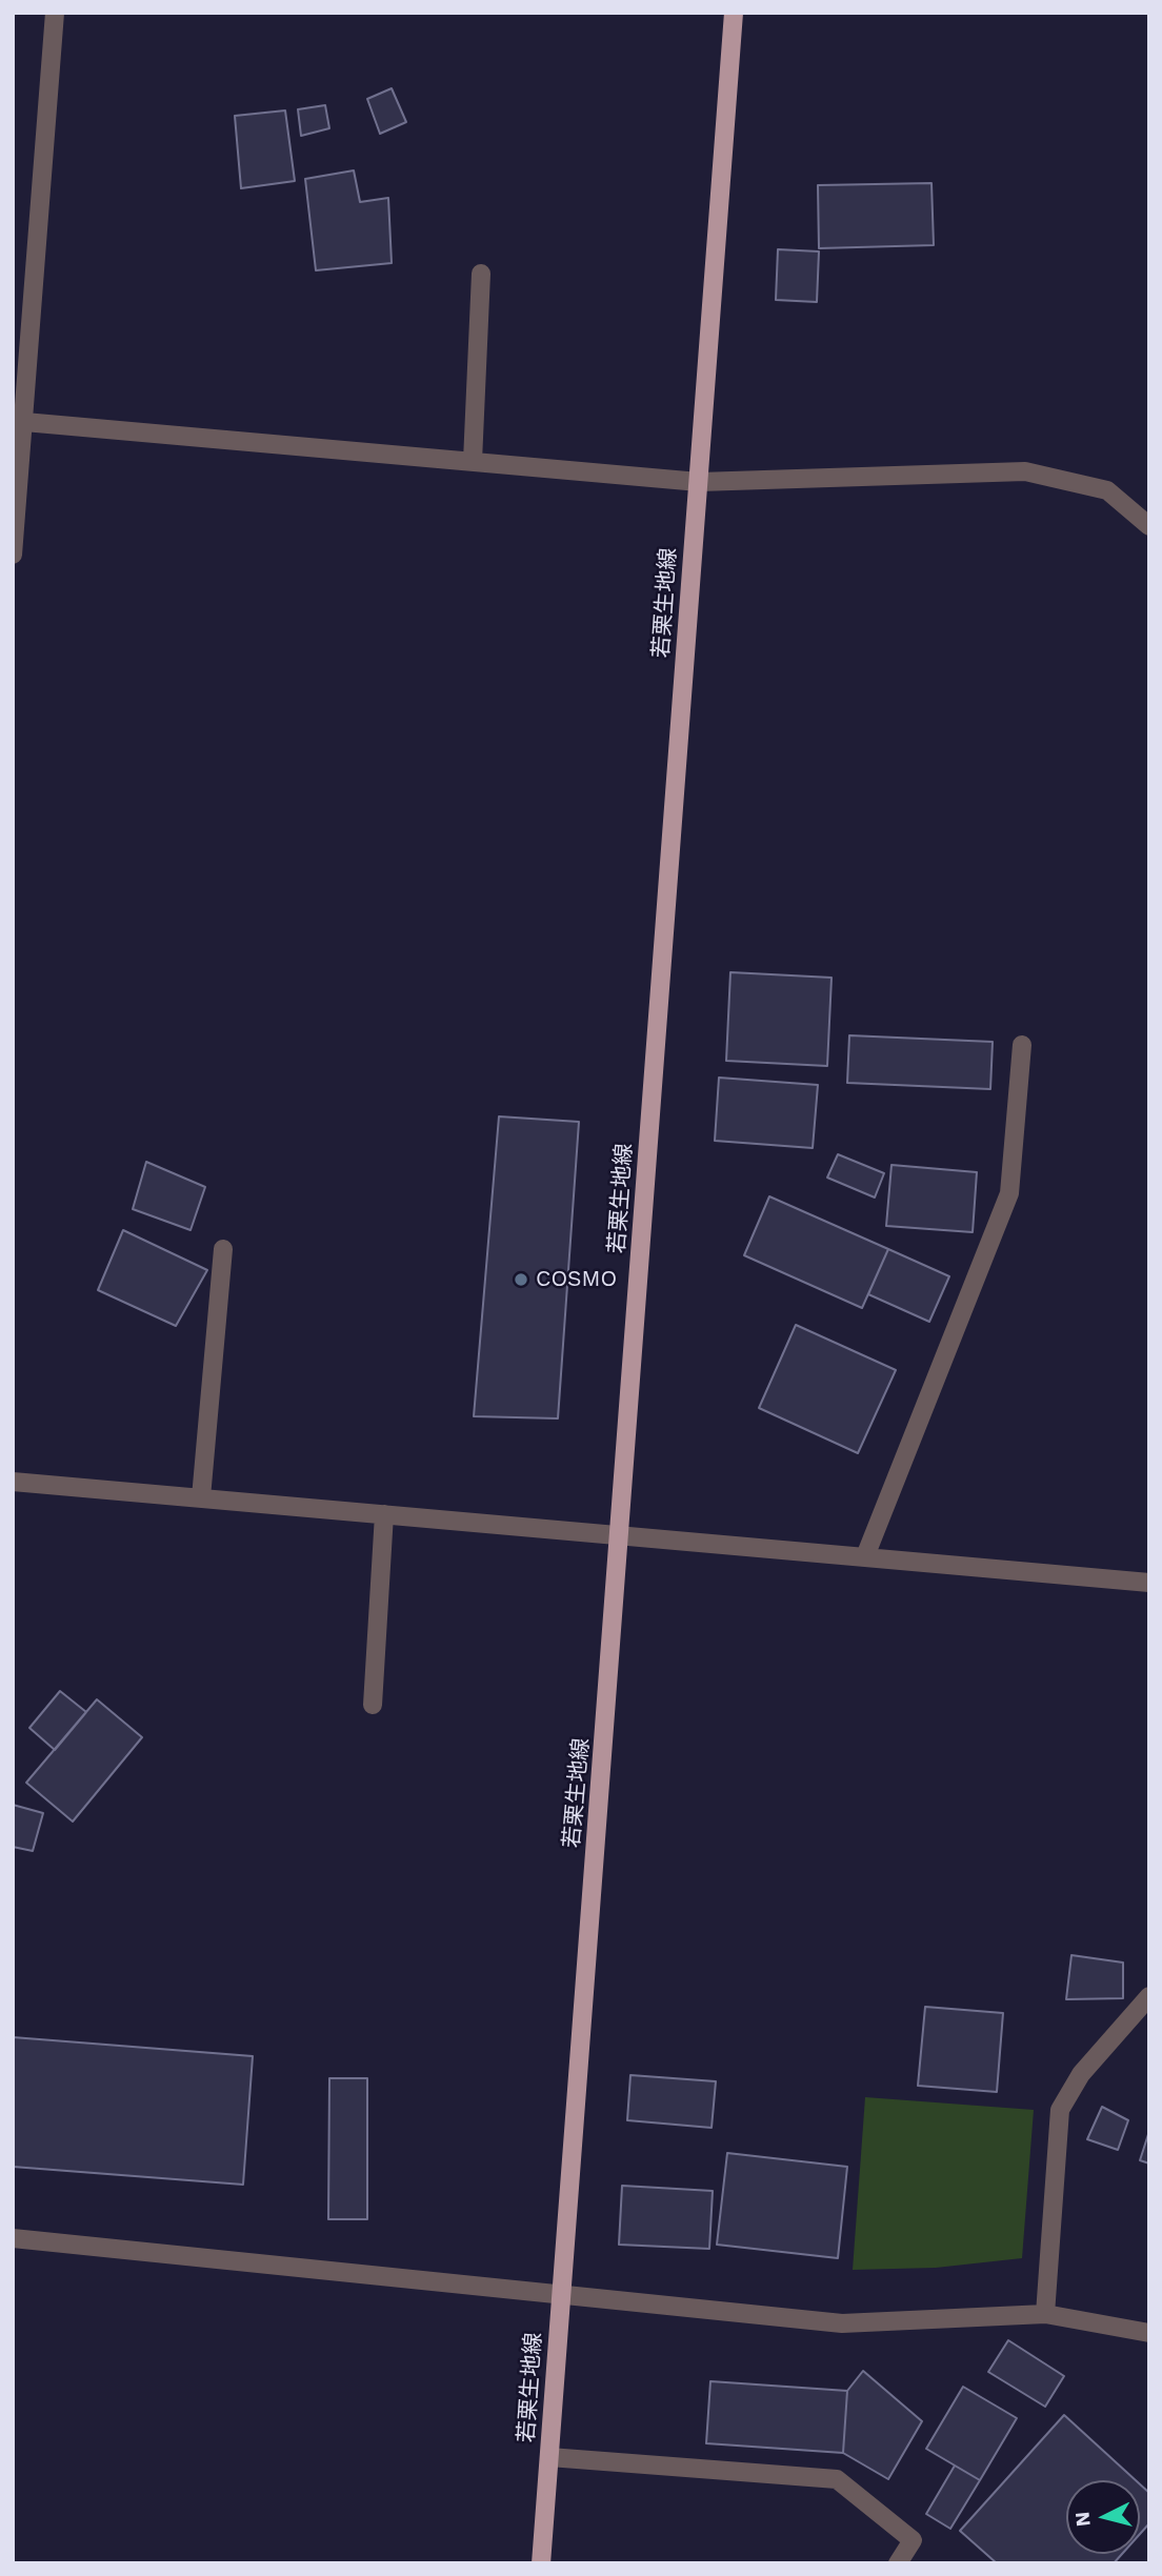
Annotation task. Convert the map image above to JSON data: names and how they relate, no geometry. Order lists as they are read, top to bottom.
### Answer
{
  "streets": {
    "main road": ["若栗生地線"]
  },
  "places": ["COSMO"],
  "north": "left"
}
